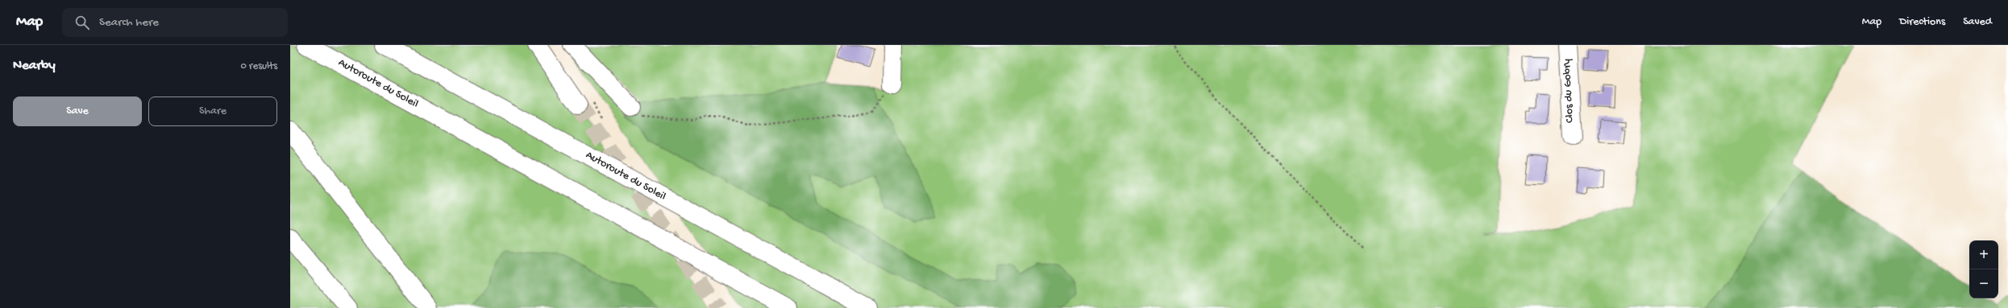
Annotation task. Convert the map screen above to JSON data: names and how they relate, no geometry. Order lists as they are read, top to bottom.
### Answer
{
  "streets": {
    "main road": ["Autoroute du Soleil", "Clos du Gobry"]
  },
  "page": {
    "header": "Map",
    "search": "Search here",
    "nav": ["Map", "Directions", "Saved"],
    "heading": ["Nearby", "0 results"],
    "buttons": ["Save", "Share"],
    "map_buttons": ["+", "−"]
  }
}
